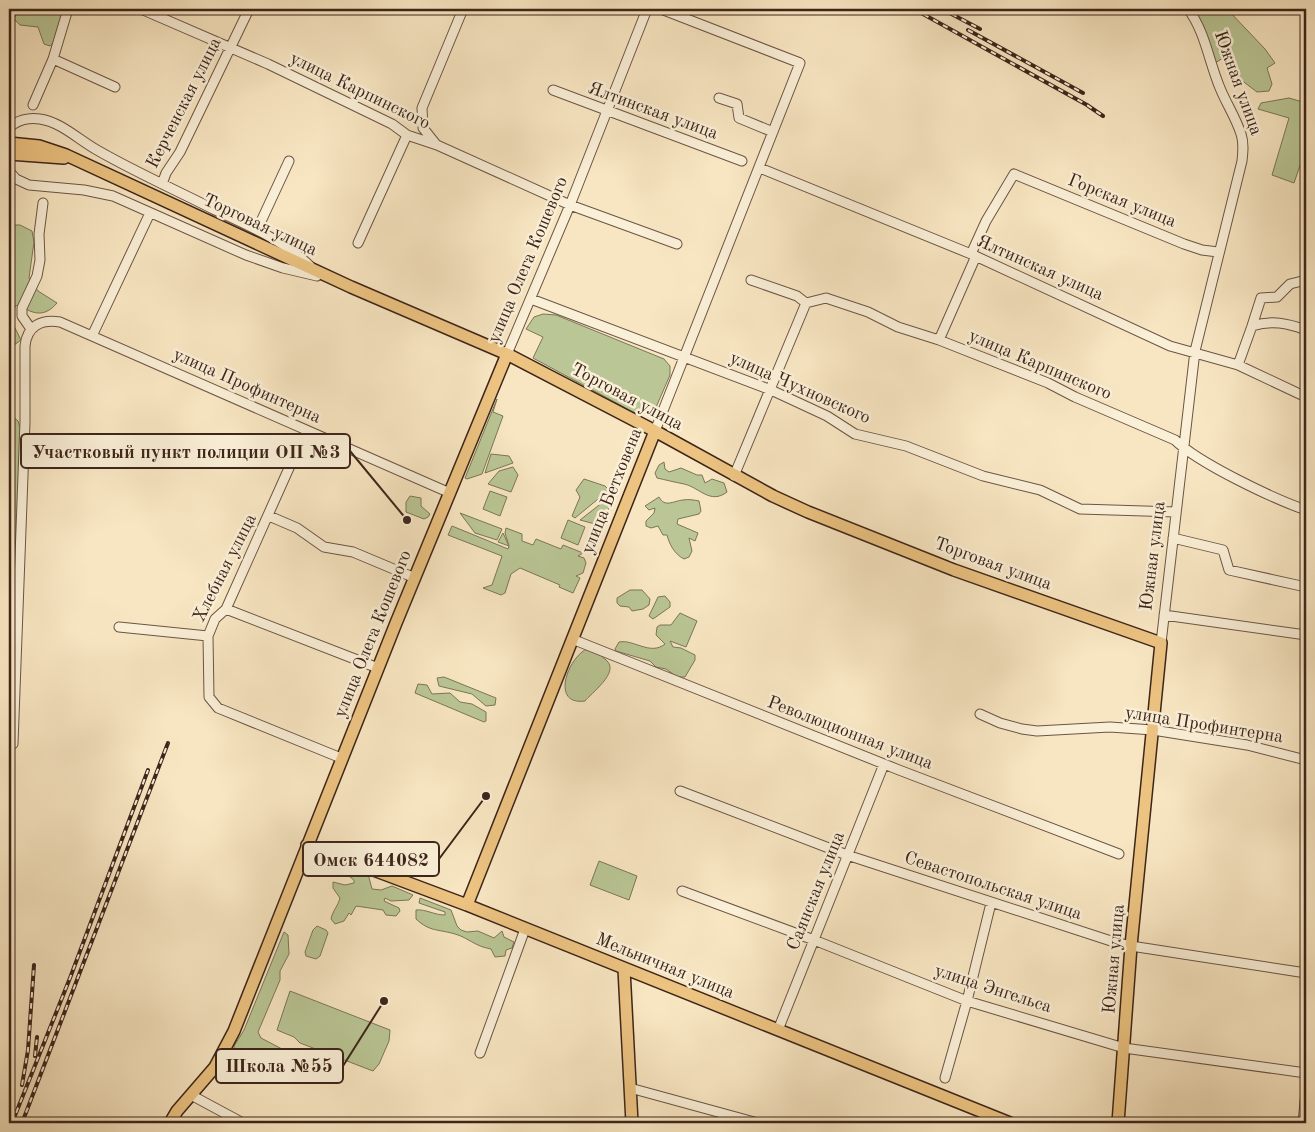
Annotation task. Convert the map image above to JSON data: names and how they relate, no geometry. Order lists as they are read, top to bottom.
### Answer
{
  "streets": {
    "main road": [
      "Южная улица",
      "Торговая улица",
      "улица Олега Кошевого",
      "улица Бетховена",
      "Мельничная улица"
    ],
    "street": [
      "улица Карпинского",
      "Керченская улица",
      "Ялтинская улица",
      "Горская улица",
      "улица Профинтерна",
      "улица Чухновского",
      "Хлебная улица",
      "Революционная улица",
      "Севастопольская улица",
      "Саянская улица",
      "улица Энгельса"
    ]
  },
  "crossings": [
    ["Южная улица", "улица Карпинского"],
    ["Южная улица", "Ялтинская улица"],
    ["Южная улица", "Горская улица"],
    ["Южная улица", "Торговая улица"],
    ["Южная улица", "улица Профинтерна"],
    ["Южная улица", "улица Чухновского"],
    ["Южная улица", "Севастопольская улица"],
    ["Южная улица", "улица Энгельса"],
    ["улица Карпинского", "Керченская улица"],
    ["улица Карпинского", "улица Олега Кошевого"],
    ["Ялтинская улица", "Горская улица"],
    ["Ялтинская улица", "улица Олега Кошевого"],
    ["Ялтинская улица", "улица Бетховена"],
    ["Торговая улица", "улица Олега Кошевого"],
    ["Торговая улица", "улица Бетховена"],
    ["улица Олега Кошевого", "улица Профинтерна"],
    ["улица Олега Кошевого", "улица Чухновского"],
    ["улица Олега Кошевого", "Хлебная улица"],
    ["улица Олега Кошевого", "Мельничная улица"],
    ["улица Профинтерна", "Хлебная улица"],
    ["улица Чухновского", "улица Бетховена"],
    ["улица Бетховена", "Революционная улица"],
    ["улица Бетховена", "Мельничная улица"],
    ["Революционная улица", "Саянская улица"],
    ["Севастопольская улица", "Саянская улица"],
    ["Саянская улица", "Мельничная улица"],
    ["Саянская улица", "улица Энгельса"]
  ],
  "places": ["Участковый пункт полиции ОП №3", "Омск 644082", "Школа №55"]
}
